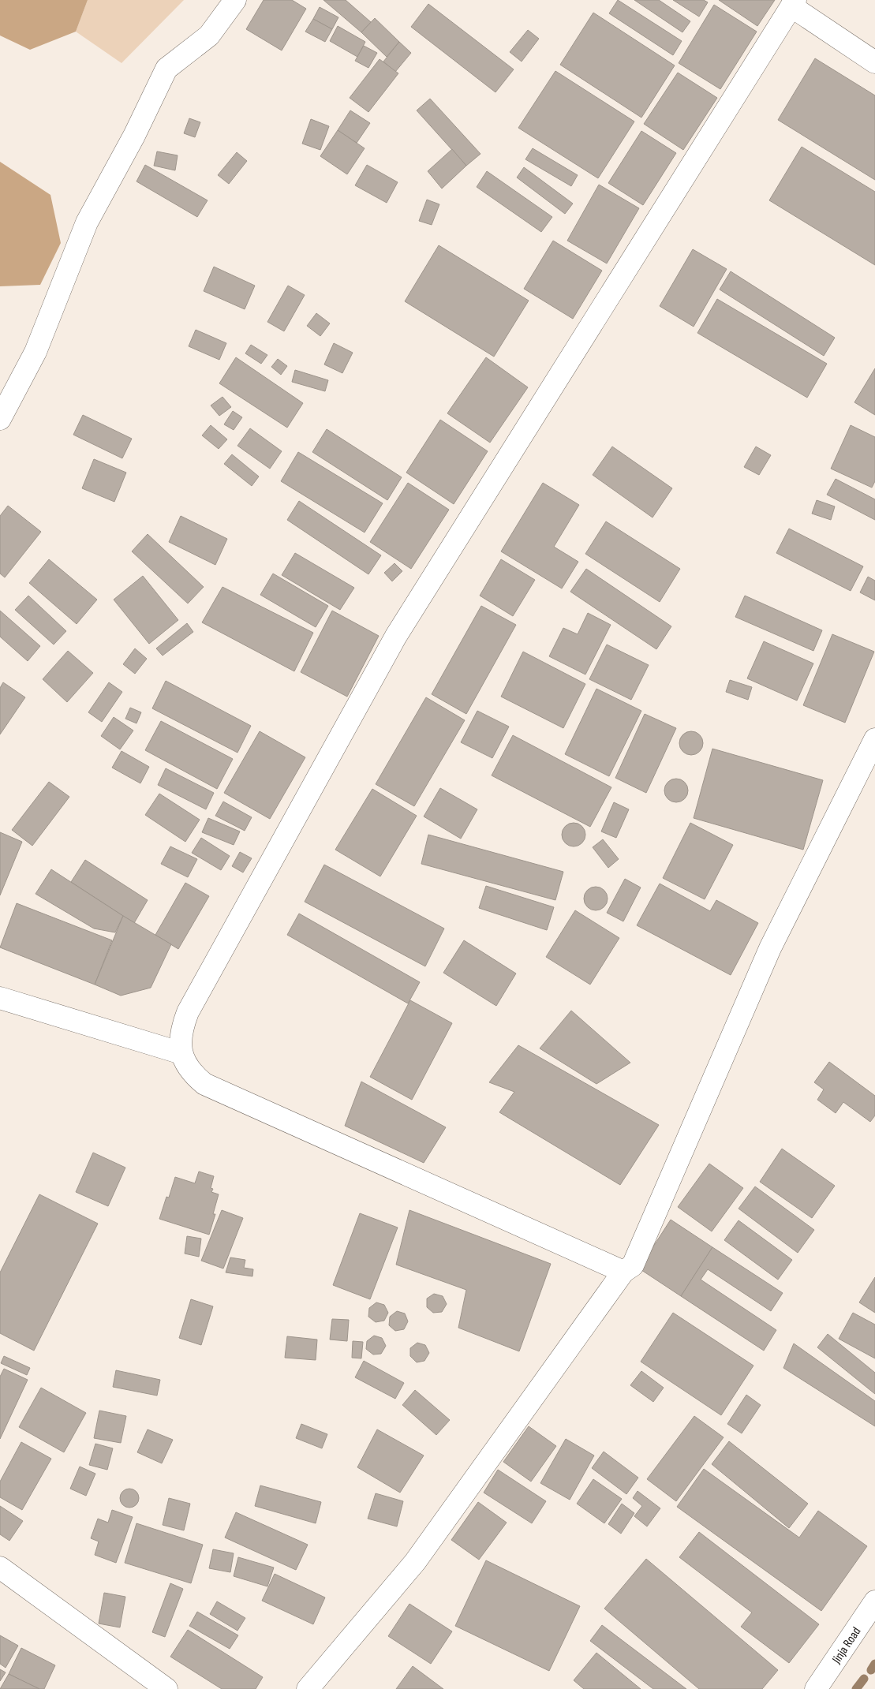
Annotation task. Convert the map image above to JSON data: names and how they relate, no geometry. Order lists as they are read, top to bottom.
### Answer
{
  "streets": {
    "street": ["Jinja Road"]
  }
}
